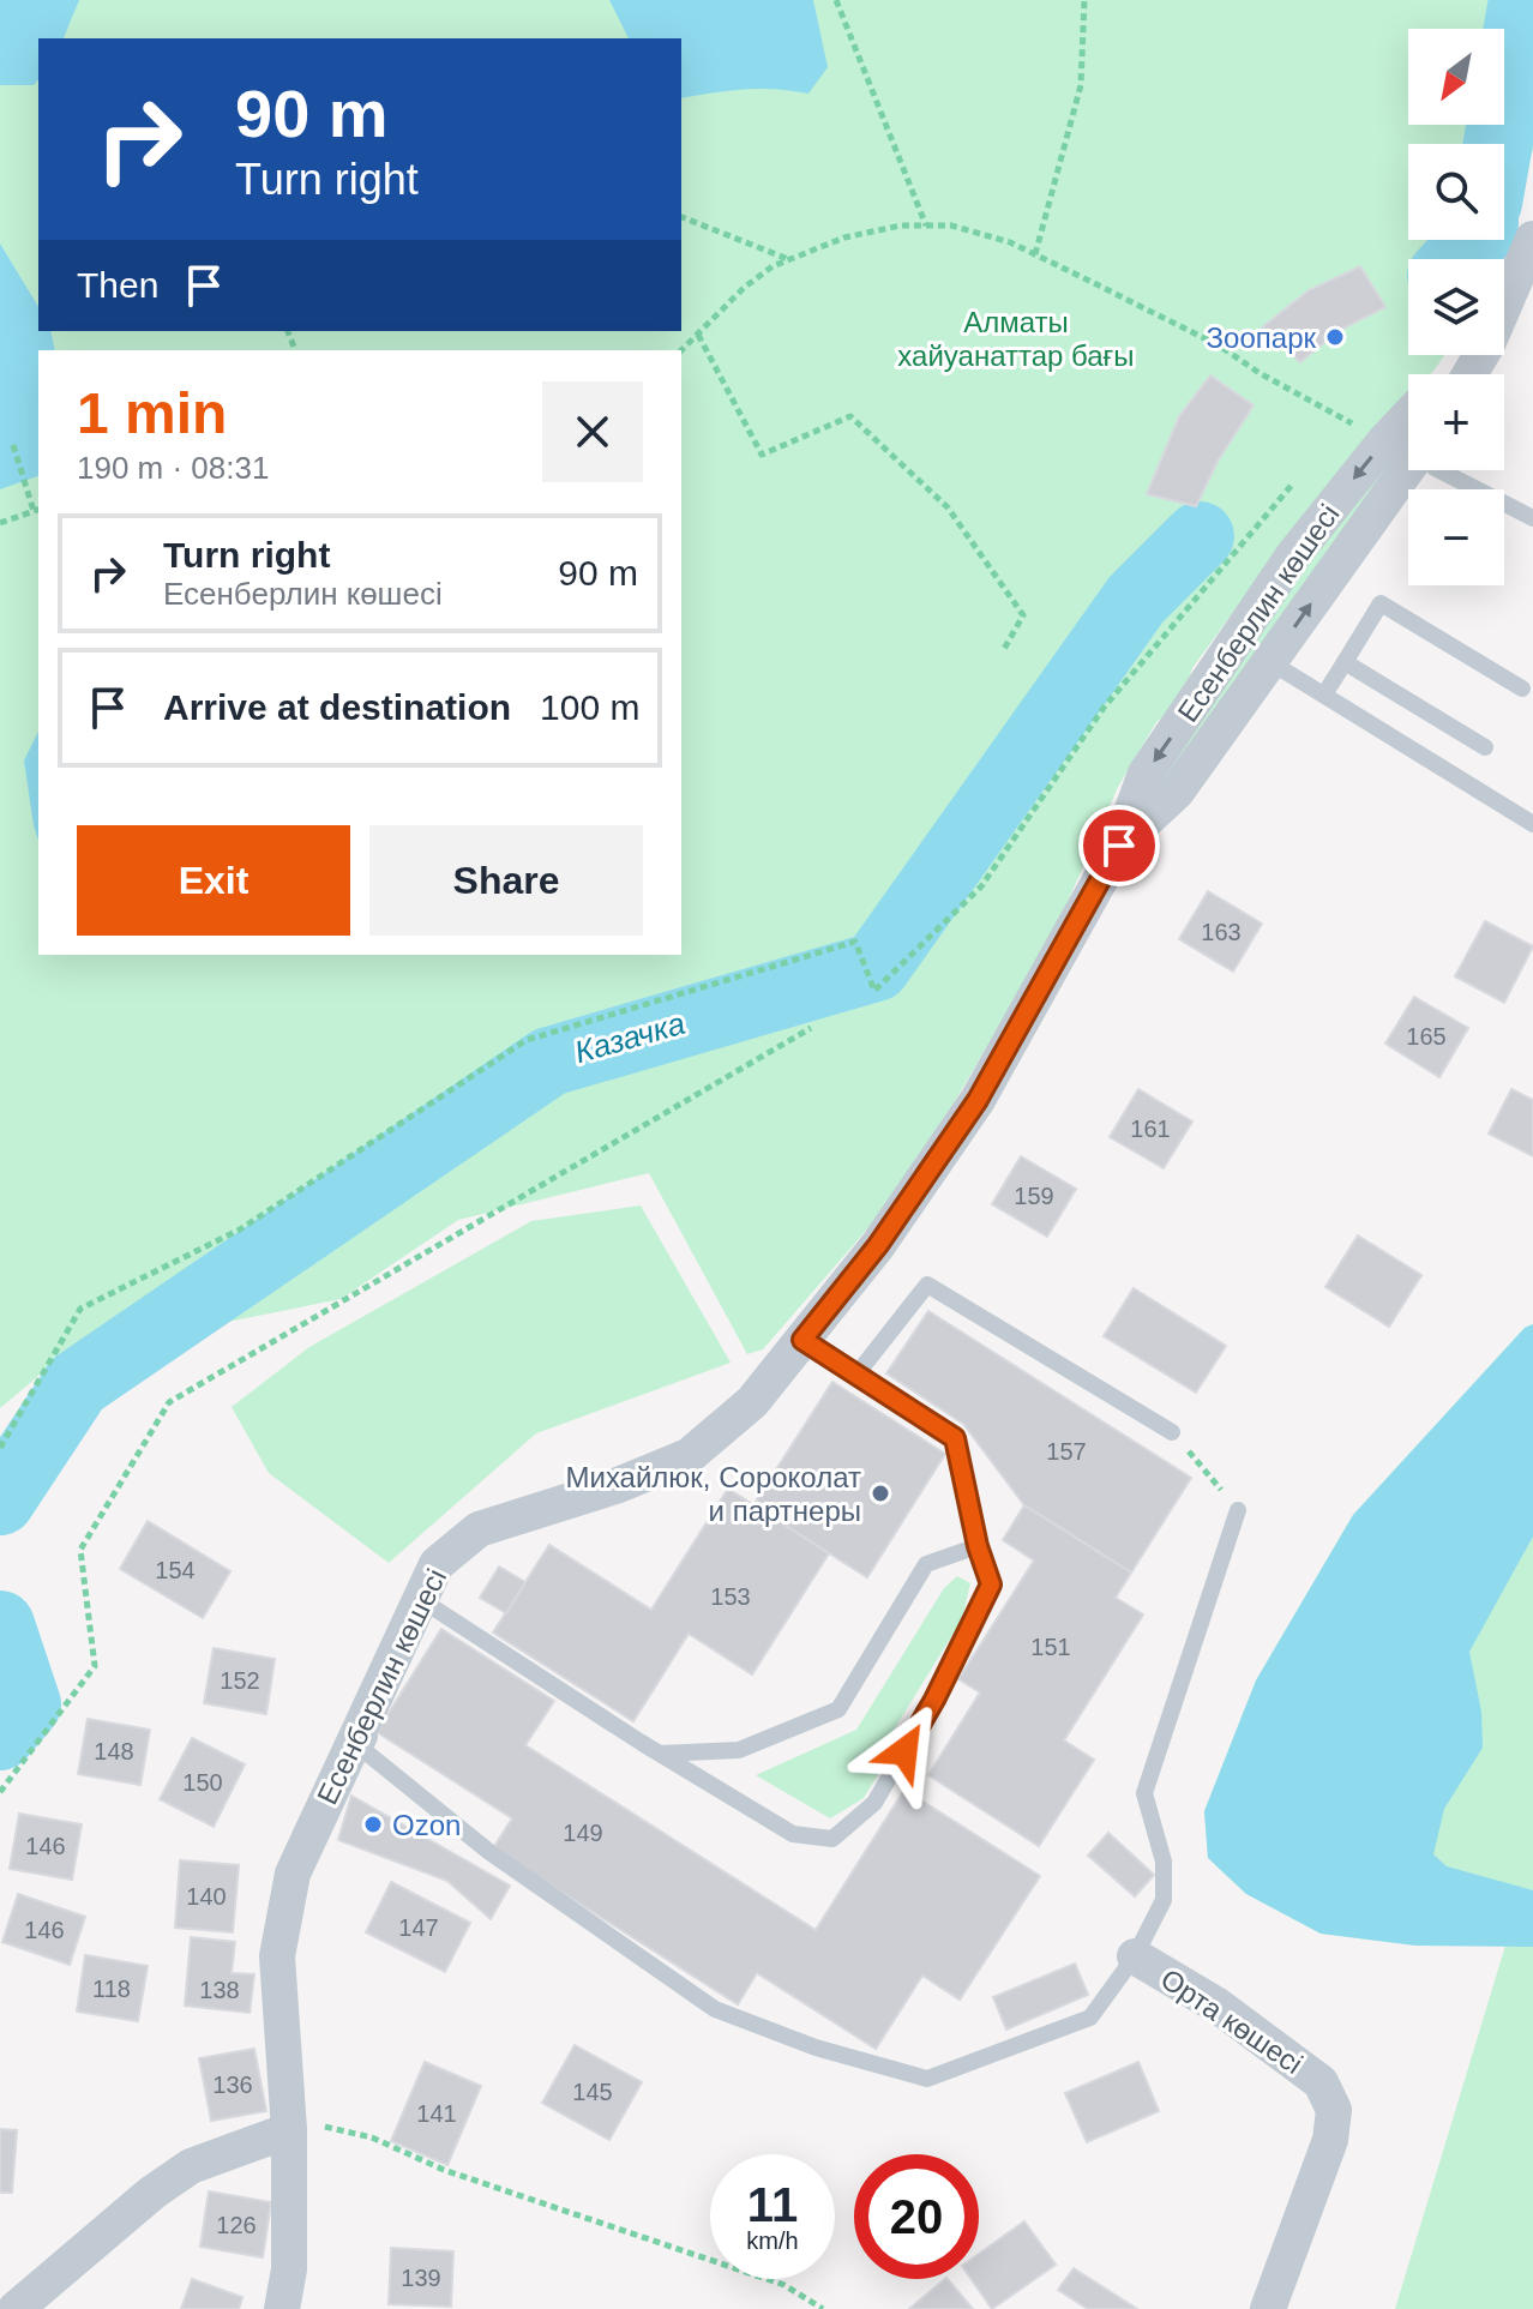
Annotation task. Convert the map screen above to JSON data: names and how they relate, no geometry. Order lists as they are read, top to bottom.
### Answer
{
  "streets": {
    "street": ["Есенберлин көшесі", "Орта көшесі"]
  },
  "water": ["Казачка"],
  "parks": ["Алматы хайуанаттар бағы"],
  "places": ["Зоопарк", "Михайлюк, Сороколат и партнеры", "Ozon"],
  "house_numbers": [
    "163",
    "165",
    "161",
    "159",
    "157",
    "154",
    "153",
    "151",
    "152",
    "148",
    "150",
    "149",
    "146",
    "140",
    "147",
    "146",
    "118",
    "138",
    "136",
    "145",
    "141",
    "126",
    "139"
  ],
  "north": "bottom left",
  "page": {
    "map_buttons": ["+", "−"],
    "turn": ["90 m", "Turn right"],
    "then": "Then",
    "heading": ["1 min", "190 m · 08:31"],
    "list": [
      {
        "name": "Turn right",
        "note": "Есенберлин көшесі",
        "value": "90 m"
      },
      {
        "name": "Arrive at destination",
        "value": "100 m"
      }
    ],
    "buttons": ["Exit", "Share"],
    "speed": "11 km/h",
    "limit": "20"
  }
}
